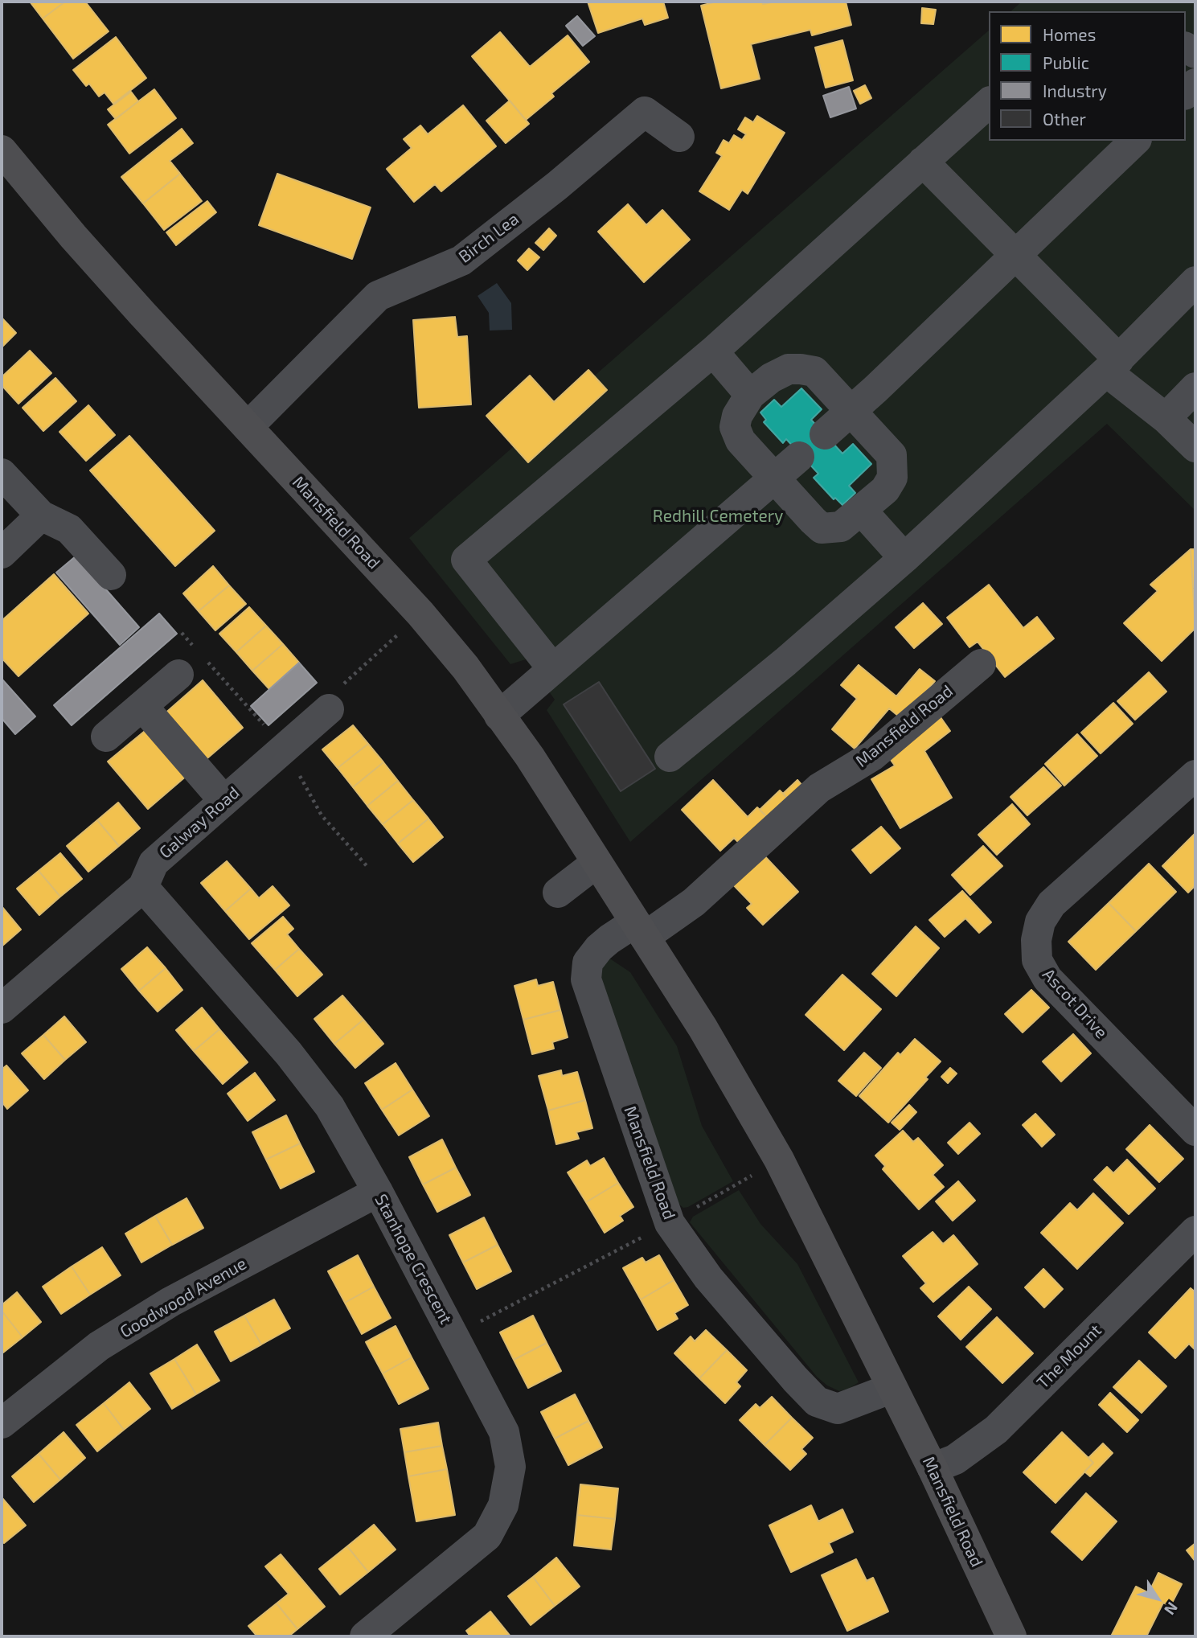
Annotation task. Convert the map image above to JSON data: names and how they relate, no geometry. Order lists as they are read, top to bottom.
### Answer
{
  "streets": {
    "highway": ["Mansfield Road"],
    "street": [
      "Birch Lea",
      "Galway Road",
      "Ascot Drive",
      "Stanhope Crescent",
      "Goodwood Avenue",
      "The Mount"
    ]
  },
  "crossings": [
    ["Birch Lea", "Mansfield Road"],
    ["Mansfield Road", "The Mount"],
    ["Galway Road", "Stanhope Crescent"],
    ["Stanhope Crescent", "Goodwood Avenue"]
  ],
  "parks": ["Redhill Cemetery"],
  "legend": [
    "Homes",
    "Public",
    "Industry",
    "Other"
  ],
  "north": "bottom right"
}
